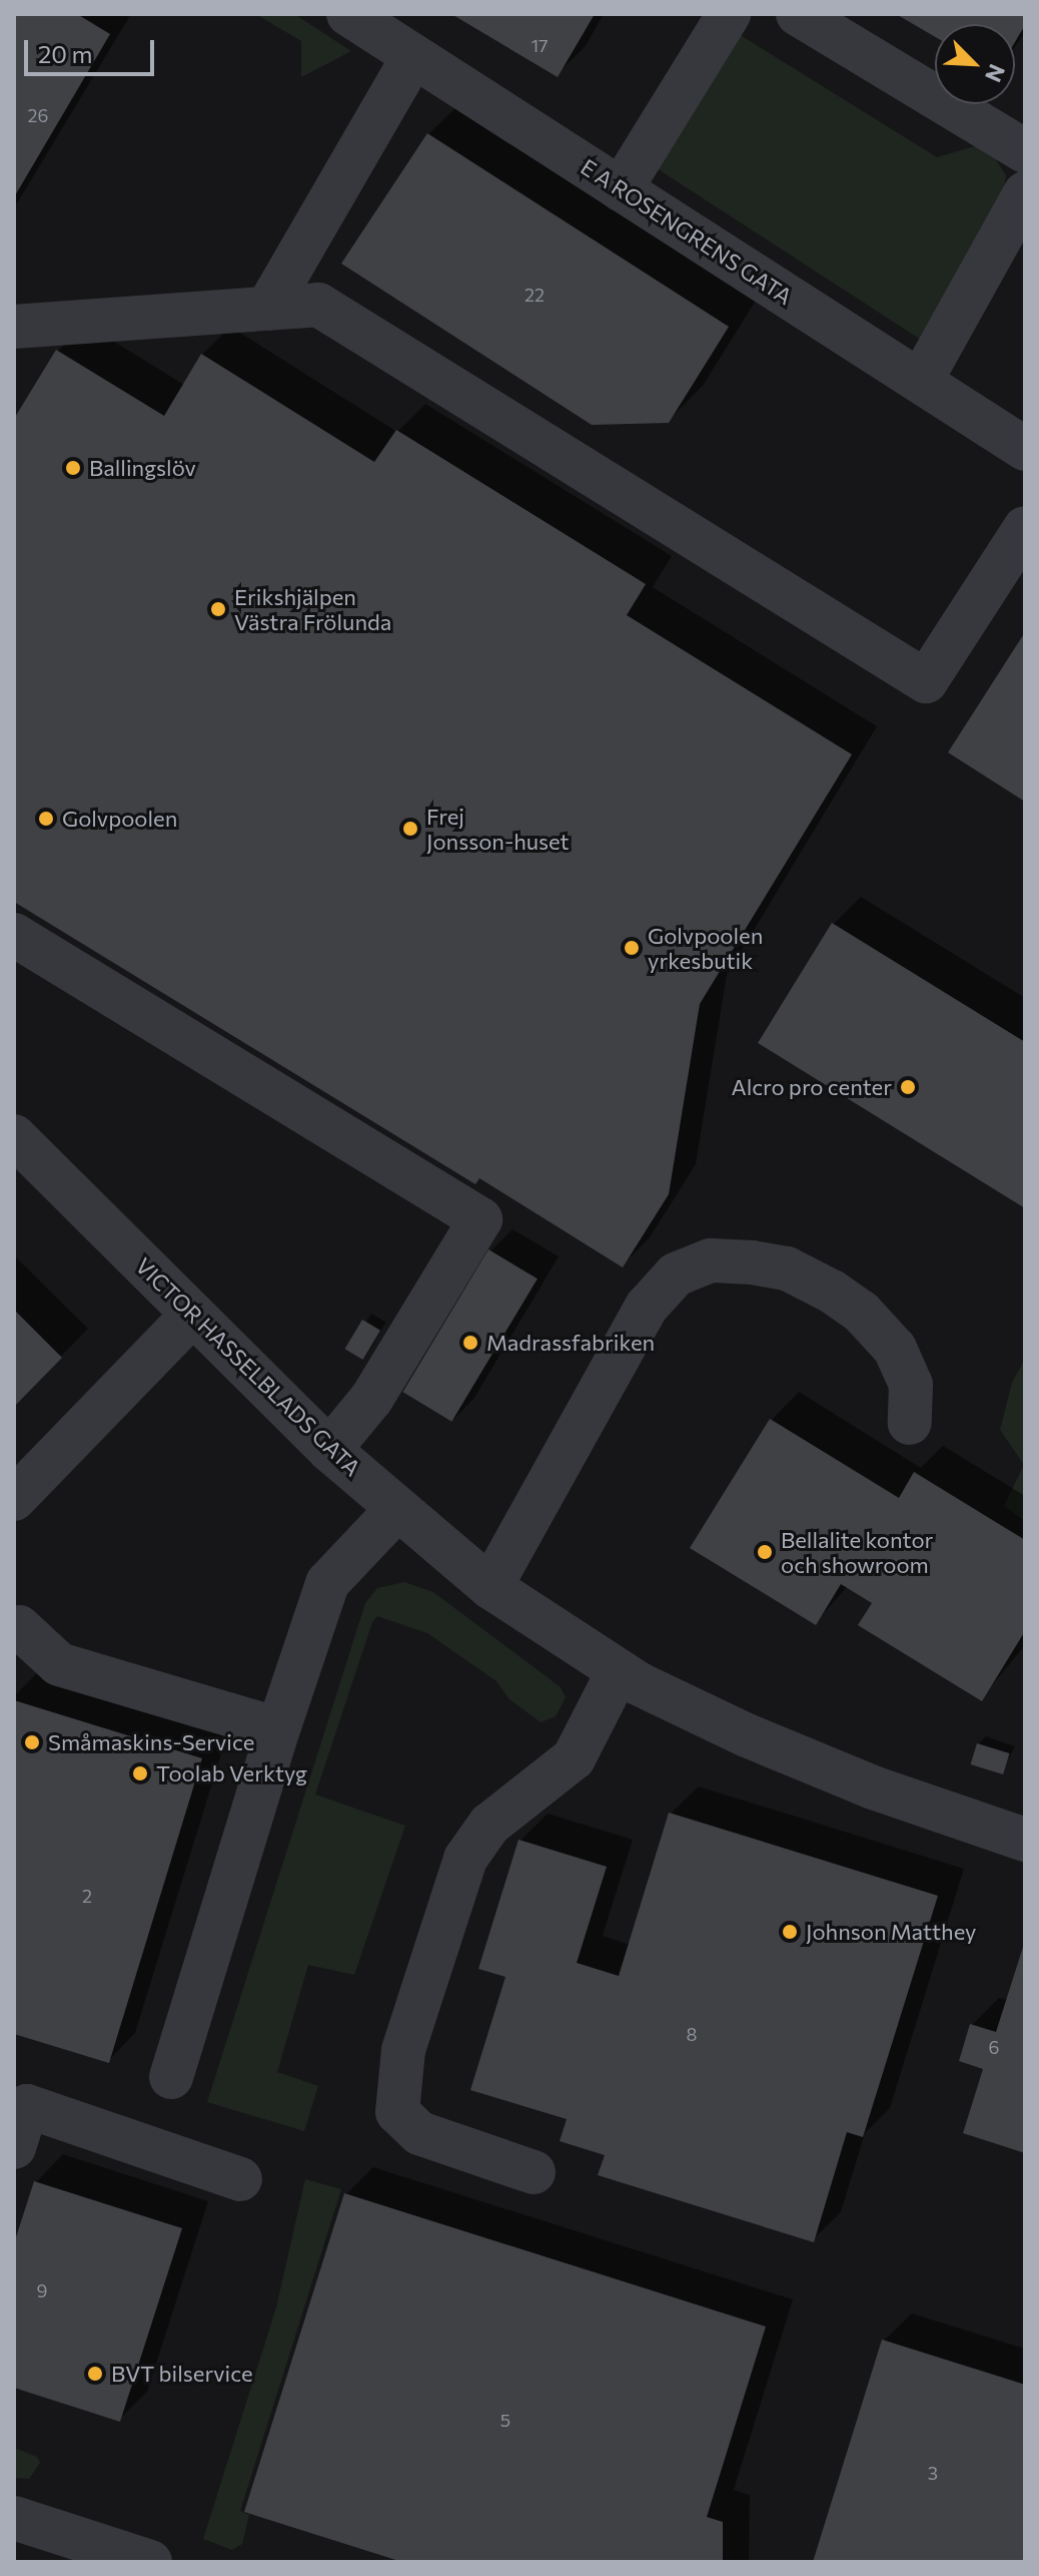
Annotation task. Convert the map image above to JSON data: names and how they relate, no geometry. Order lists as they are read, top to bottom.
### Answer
{
  "streets": {
    "street": ["E A ROSENGRENS GATA", "VICTOR HASSELBLADS GATA"]
  },
  "places": [
    "Ballingslöv",
    "Erikshjälpen Västra Frölunda",
    "Golvpoolen",
    "Frej Jonsson-huset",
    "Golvpoolen yrkesbutik",
    "Alcro pro center",
    "Madrassfabriken",
    "Bellalite kontor och showroom",
    "Småmaskins-Service",
    "Toolab Verktyg",
    "Johnson Matthey",
    "BVT bilservice"
  ],
  "house_numbers": [
    "17",
    "26",
    "22",
    "2",
    "8",
    "6",
    "9",
    "5",
    "3"
  ],
  "scale_bar": "20 m",
  "north": "bottom right"
}
